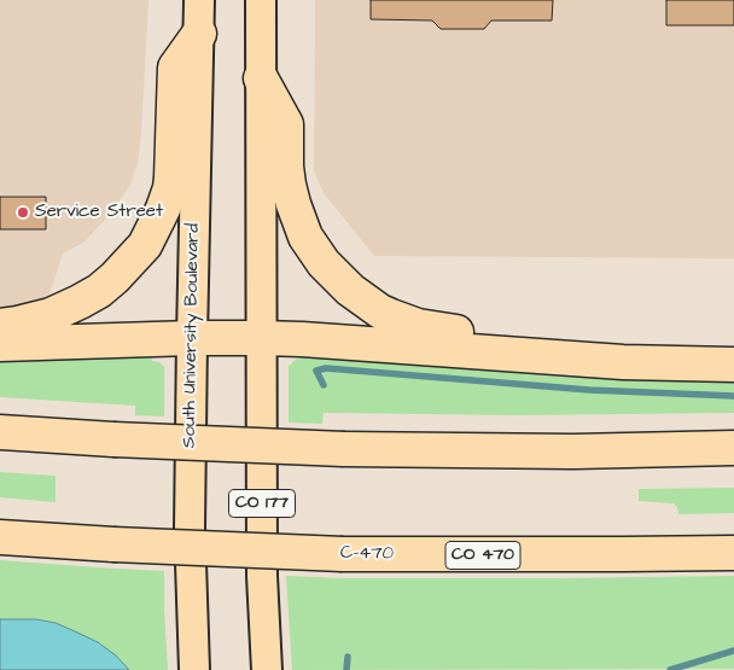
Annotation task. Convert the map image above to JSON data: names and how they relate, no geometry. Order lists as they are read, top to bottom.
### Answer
{
  "streets": {
    "highway": ["C-470", "CO 470"],
    "main road": ["South University Boulevard", "CO 177"]
  },
  "places": ["Service Street"]
}
